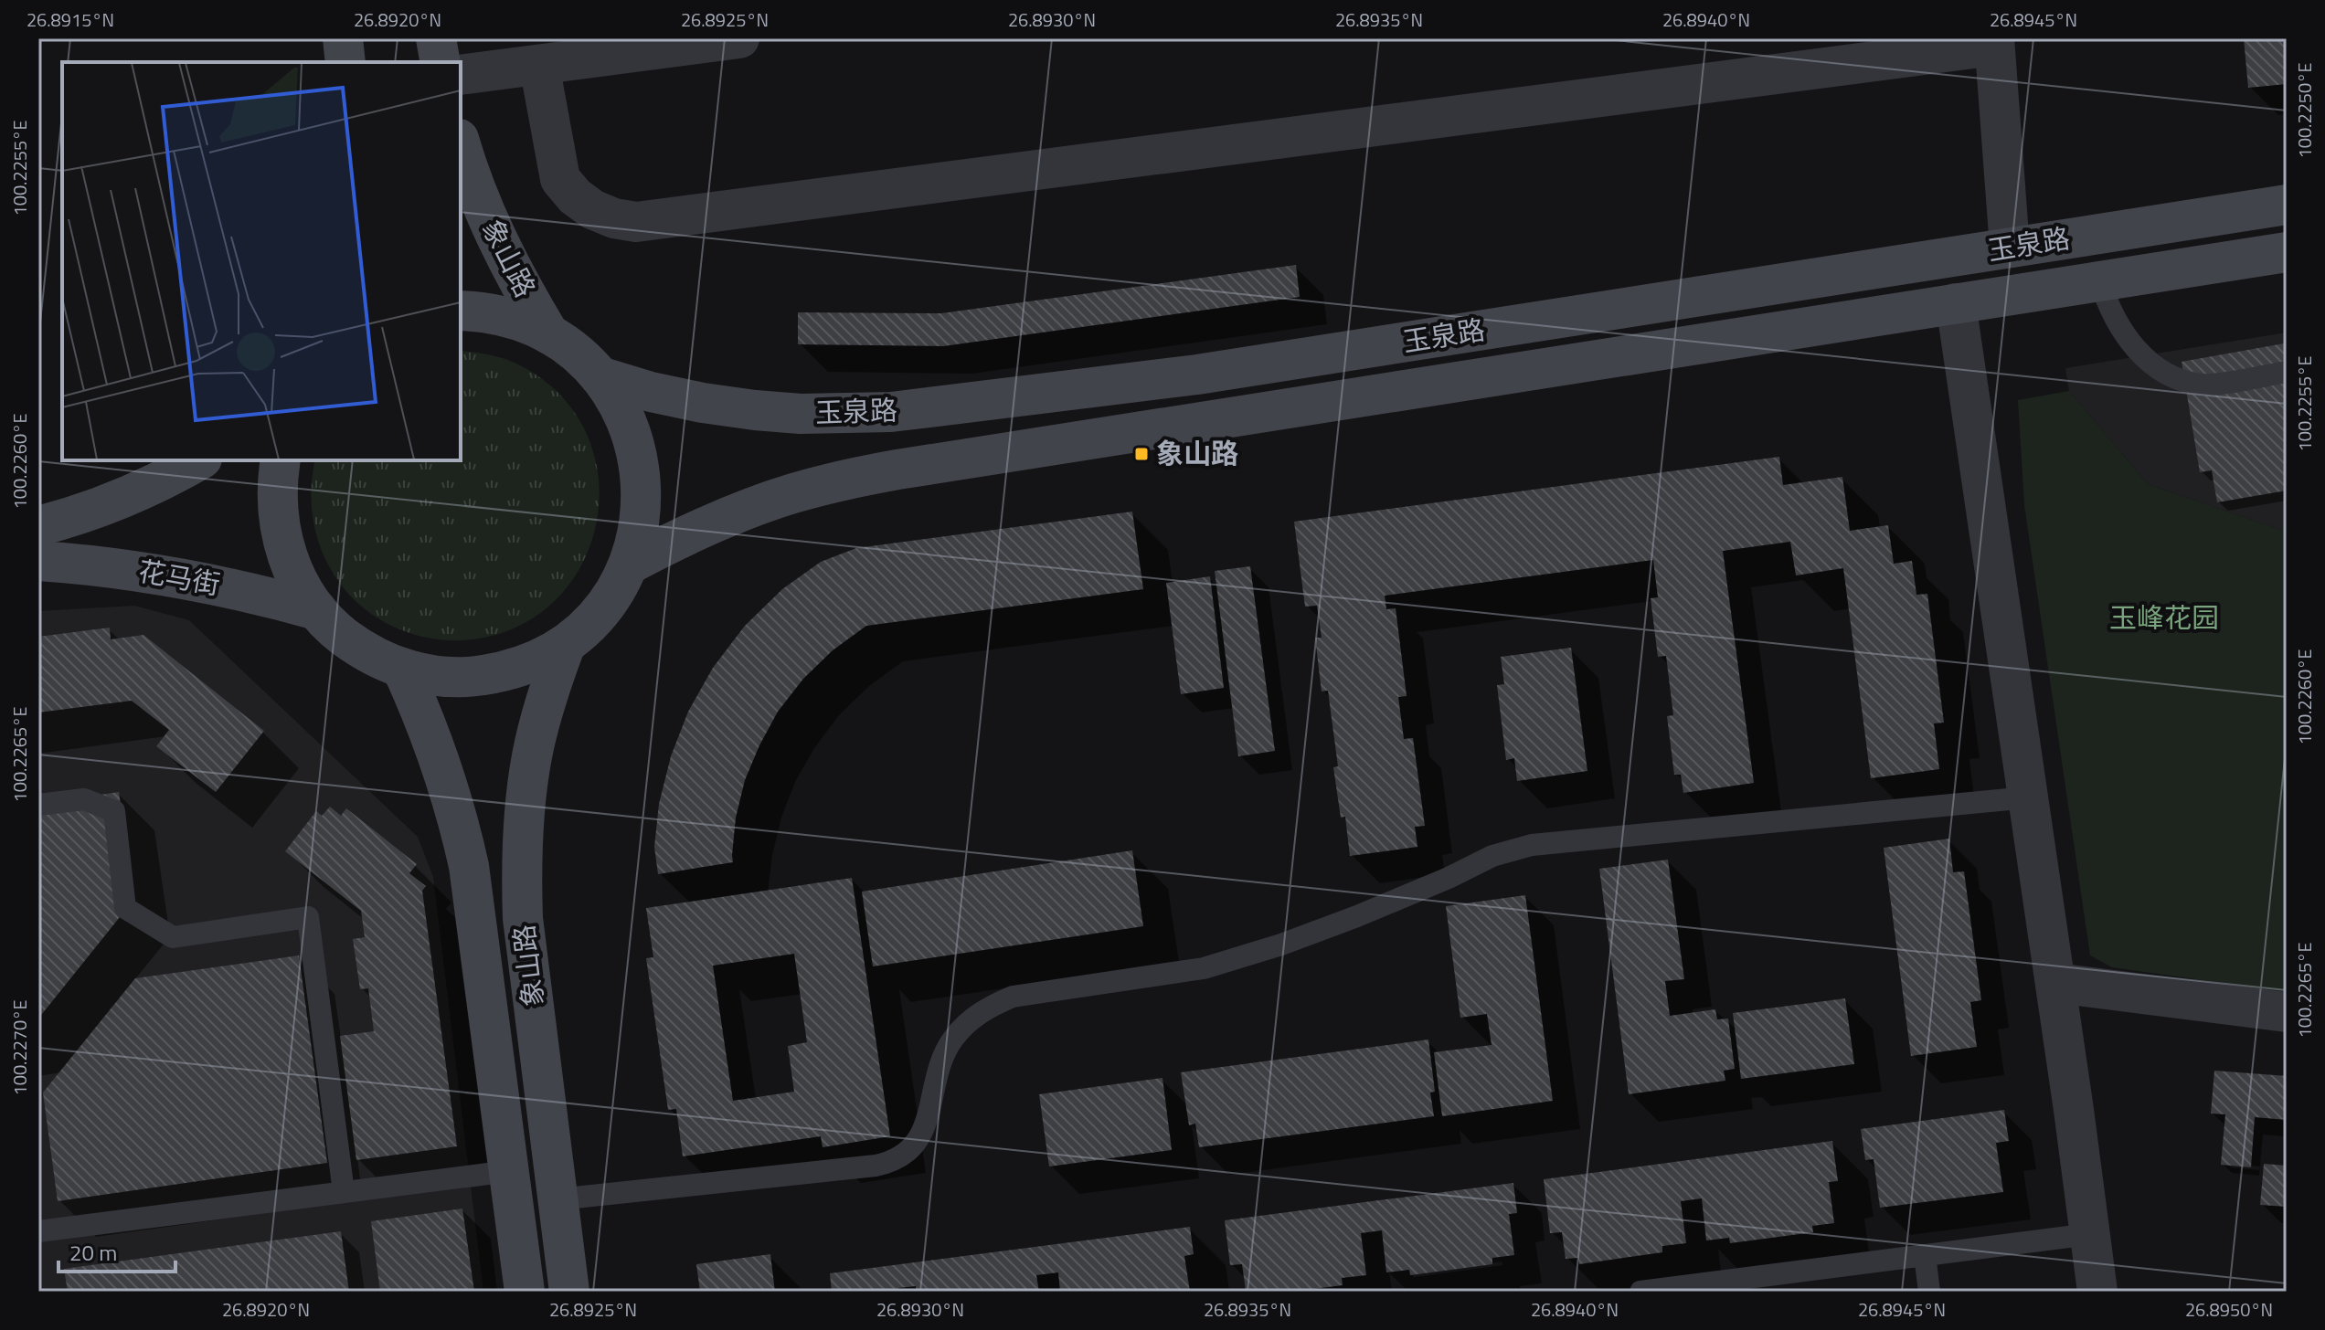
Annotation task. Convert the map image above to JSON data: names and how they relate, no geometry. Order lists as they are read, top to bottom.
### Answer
{
  "streets": {
    "main road": ["玉泉路", "象山路", "花马街"]
  },
  "parks": ["玉峰花园"],
  "places": {
    "transit": ["象山路"]
  },
  "scale_bar": "20 m",
  "coordinates": [
    "26.8915°N",
    "26.8920°N",
    "26.8925°N",
    "26.8930°N",
    "26.8935°N",
    "26.8940°N",
    "26.8945°N",
    "100.2250°E",
    "100.2255°E",
    "100.2260°E",
    "100.2265°E",
    "100.2270°E",
    "26.8950°N"
  ]
}
